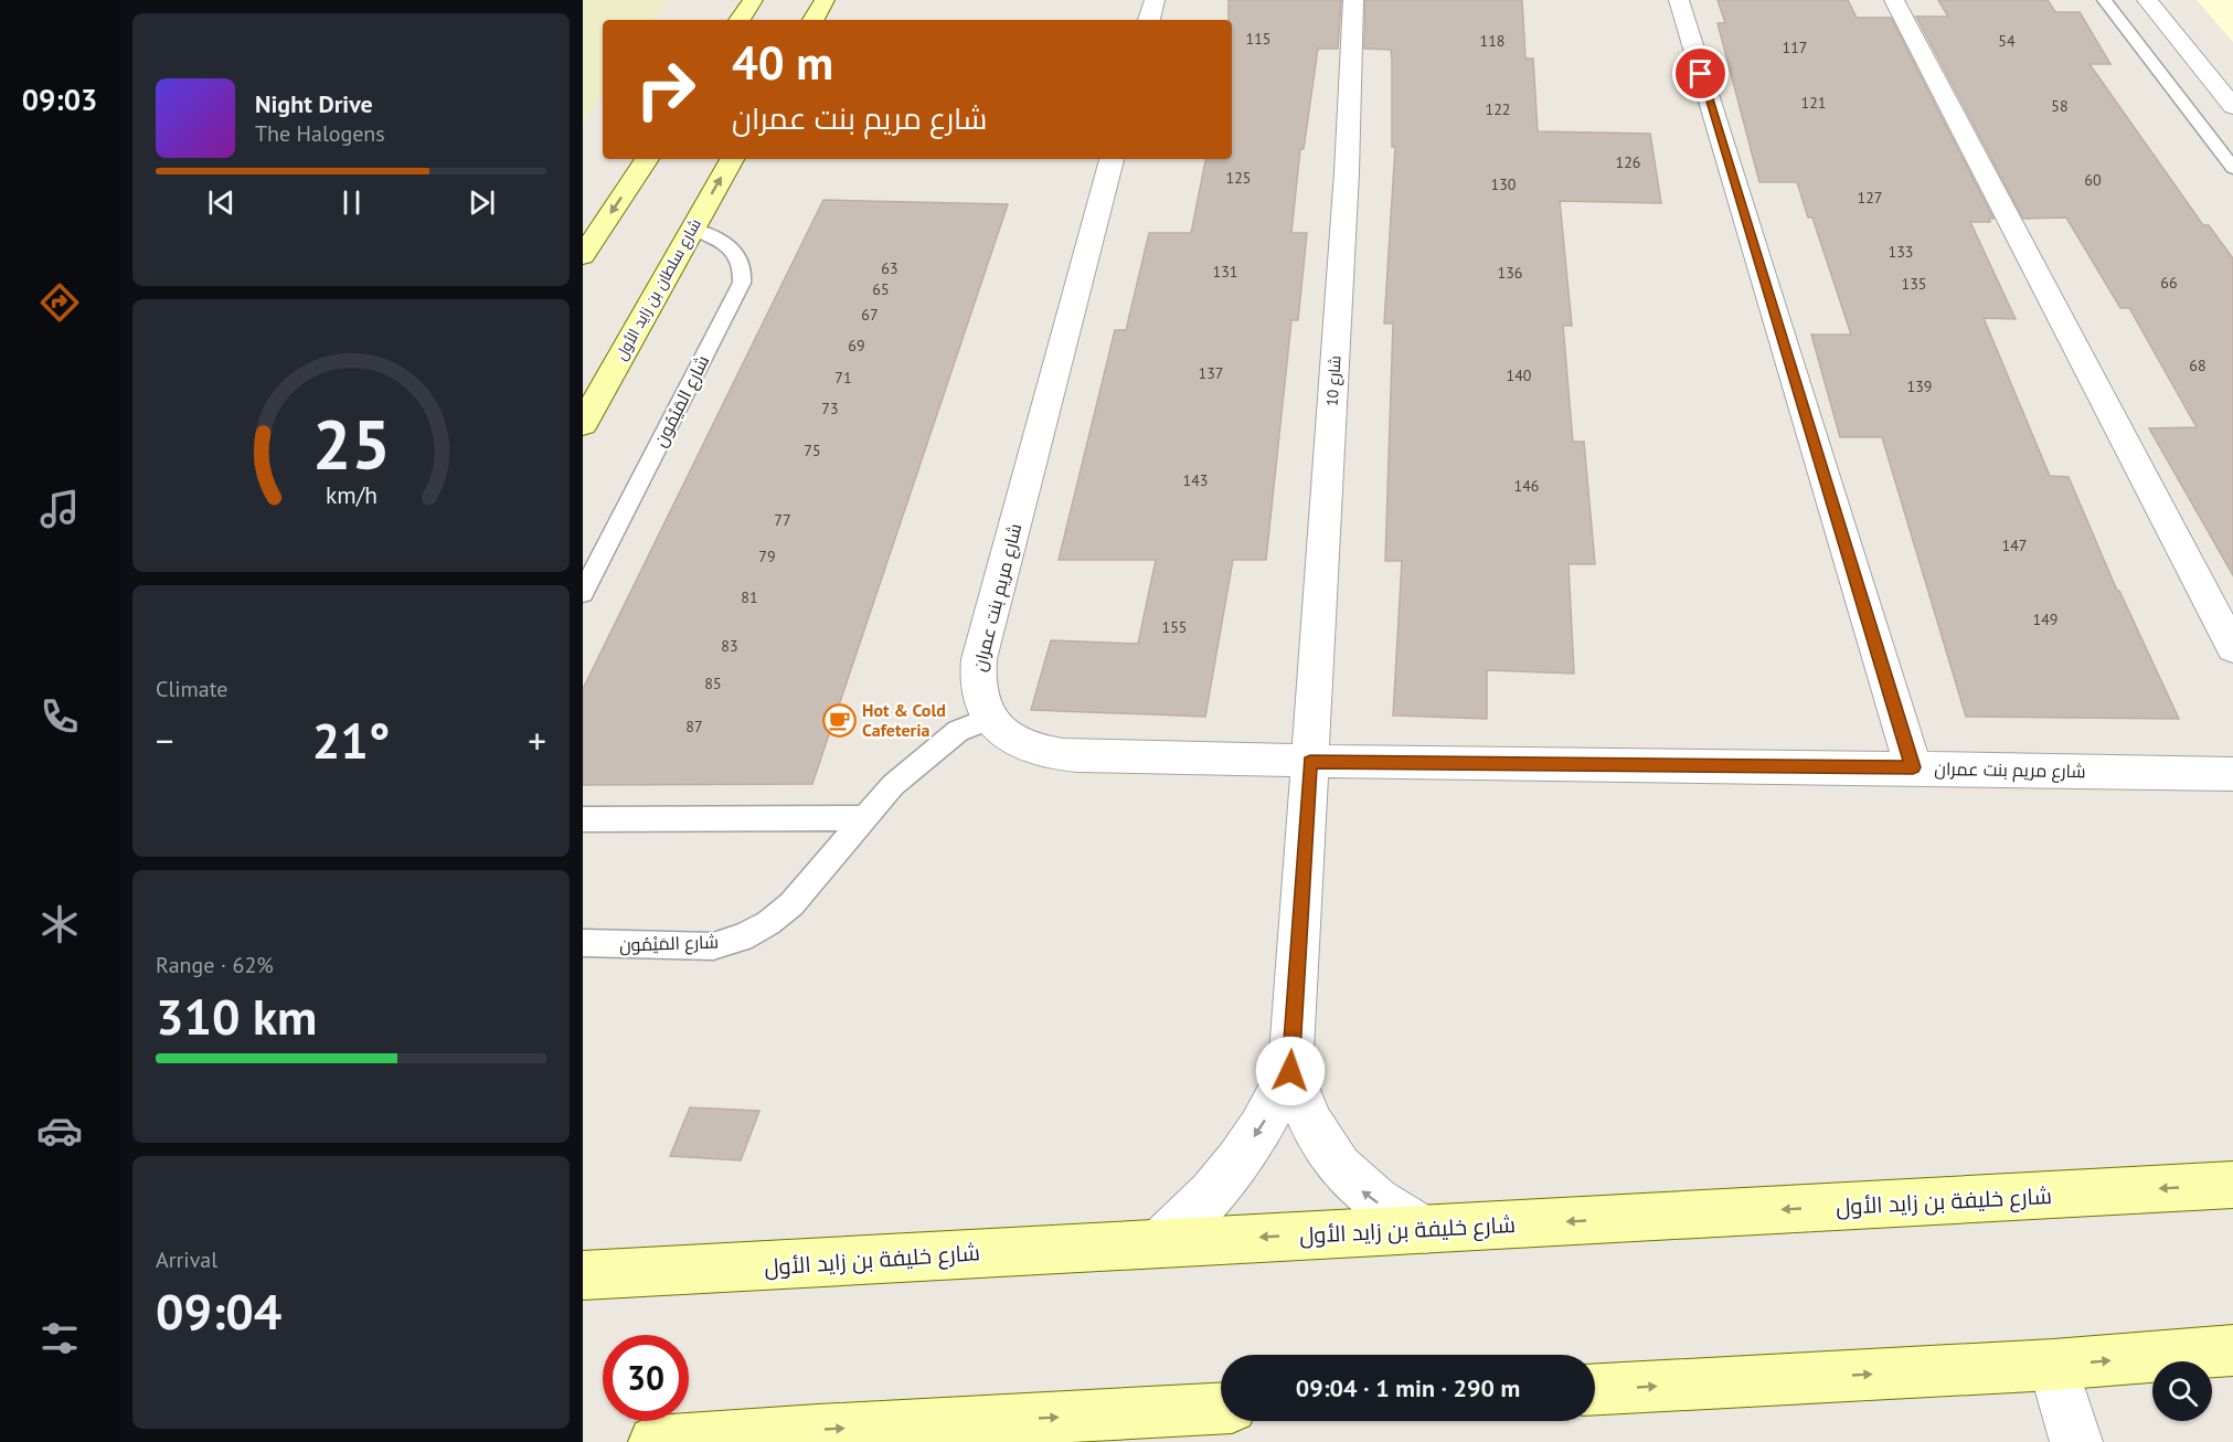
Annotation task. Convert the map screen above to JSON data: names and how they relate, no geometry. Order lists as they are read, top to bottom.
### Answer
{
  "streets": {
    "main road": ["شارع سلطان بن زايد الأول", "شارع خليفة بن زايد الأول"],
    "street": ["شارع 10", "شارع مريم بنت عمران"],
    "lane": ["شارع المَيْمُون"]
  },
  "crossings": [
    ["شارع سلطان بن زايد الأول", "شارع المَيْمُون"],
    ["شارع 10", "شارع مريم بنت عمران"],
    ["شارع المَيْمُون", "شارع مريم بنت عمران"]
  ],
  "places": {
    "cafe": ["Hot & Cold Cafeteria"]
  },
  "house_numbers": [
    "115",
    "118",
    "54",
    "117",
    "121",
    "58",
    "122",
    "126",
    "125",
    "60",
    "130",
    "127",
    "133",
    "63",
    "131",
    "136",
    "66",
    "135",
    "65",
    "67",
    "69",
    "68",
    "137",
    "140",
    "71",
    "139",
    "73",
    "75",
    "143",
    "146",
    "77",
    "147",
    "79",
    "81",
    "149",
    "155",
    "83",
    "85",
    "87"
  ],
  "page": {
    "tabs": "09:03",
    "turn": ["40 m", "شارع مريم بنت عمران"],
    "song": ["Night Drive", "The Halogens"],
    "tile": [
      "Climate",
      ["Range · 62%", "310 km"],
      ["Arrival", "09:04"]
    ],
    "heat": ["−", "21°", "+"],
    "limit": "30",
    "trip": "09:04 · 1 min · 290 m",
    "gauge": ["25", "km/h"]
  }
}
